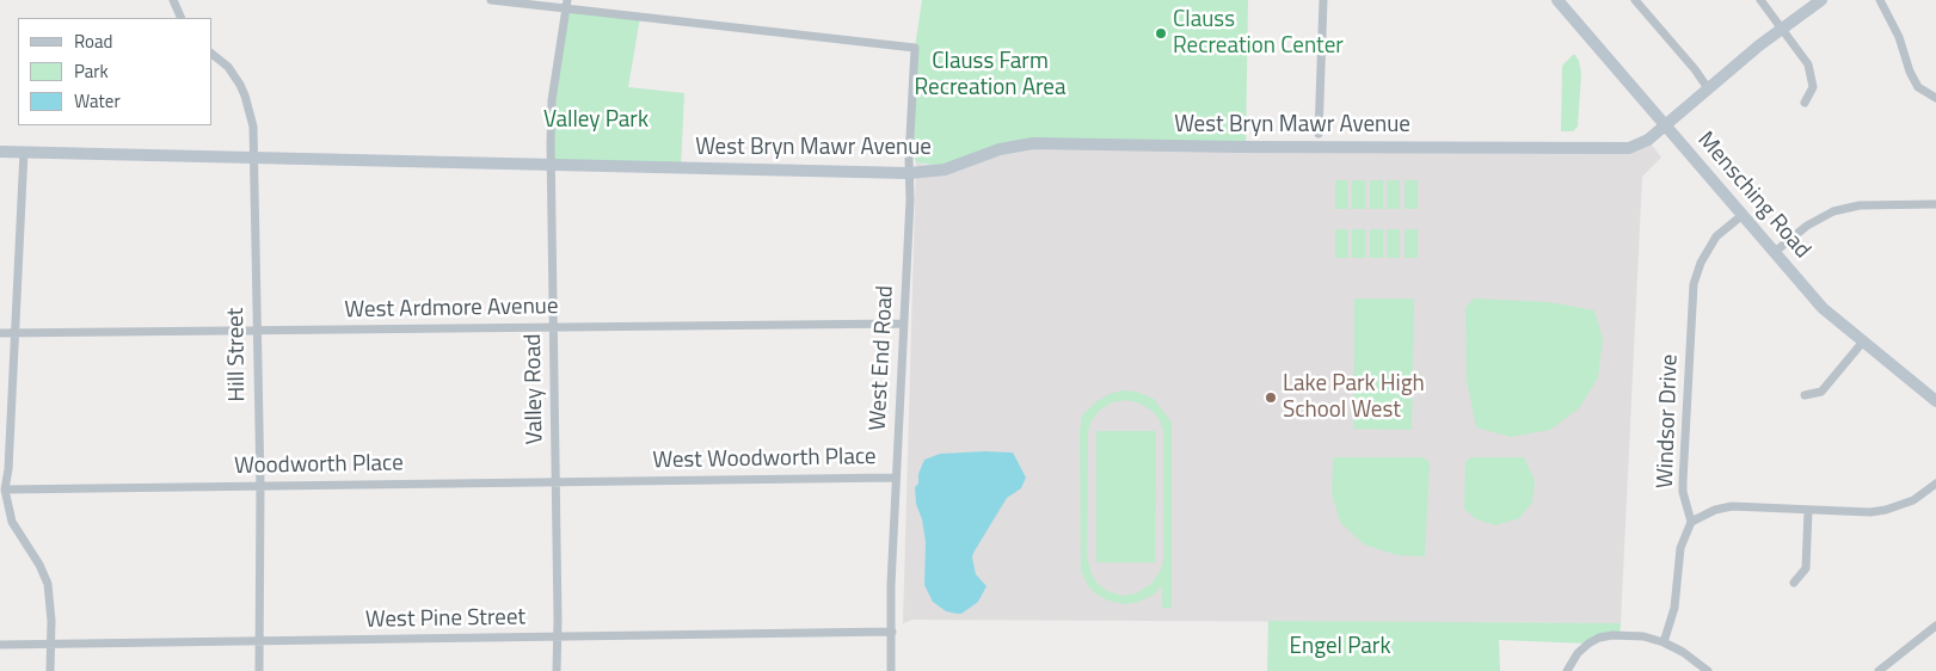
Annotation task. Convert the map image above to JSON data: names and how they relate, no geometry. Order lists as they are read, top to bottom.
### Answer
{
  "streets": {
    "street": [
      "West Bryn Mawr Avenue",
      "Mensching Road",
      "West Ardmore Avenue",
      "Hill Street",
      "West End Road",
      "Valley Road",
      "Windsor Drive",
      "West Woodworth Place",
      "Woodworth Place",
      "West Pine Street"
    ]
  },
  "crossings": [
    ["West Bryn Mawr Avenue", "Mensching Road"],
    ["West Bryn Mawr Avenue", "Hill Street"],
    ["West Bryn Mawr Avenue", "West End Road"],
    ["West Bryn Mawr Avenue", "Valley Road"],
    ["Mensching Road", "Windsor Drive"],
    ["West Ardmore Avenue", "Hill Street"],
    ["West Ardmore Avenue", "West End Road"],
    ["West Ardmore Avenue", "Valley Road"],
    ["Hill Street", "Woodworth Place"],
    ["Hill Street", "West Pine Street"],
    ["West End Road", "Valley Road"],
    ["West End Road", "West Woodworth Place"],
    ["West End Road", "West Pine Street"],
    ["Valley Road", "Woodworth Place"],
    ["Valley Road", "West Pine Street"],
    ["West Woodworth Place", "Woodworth Place"]
  ],
  "parks": ["Clauss Farm Recreation Area", "Valley Park", "Engel Park"],
  "places": ["Clauss Recreation Center", "Lake Park High School West"],
  "legend": ["Road", "Park", "Water"]
}
